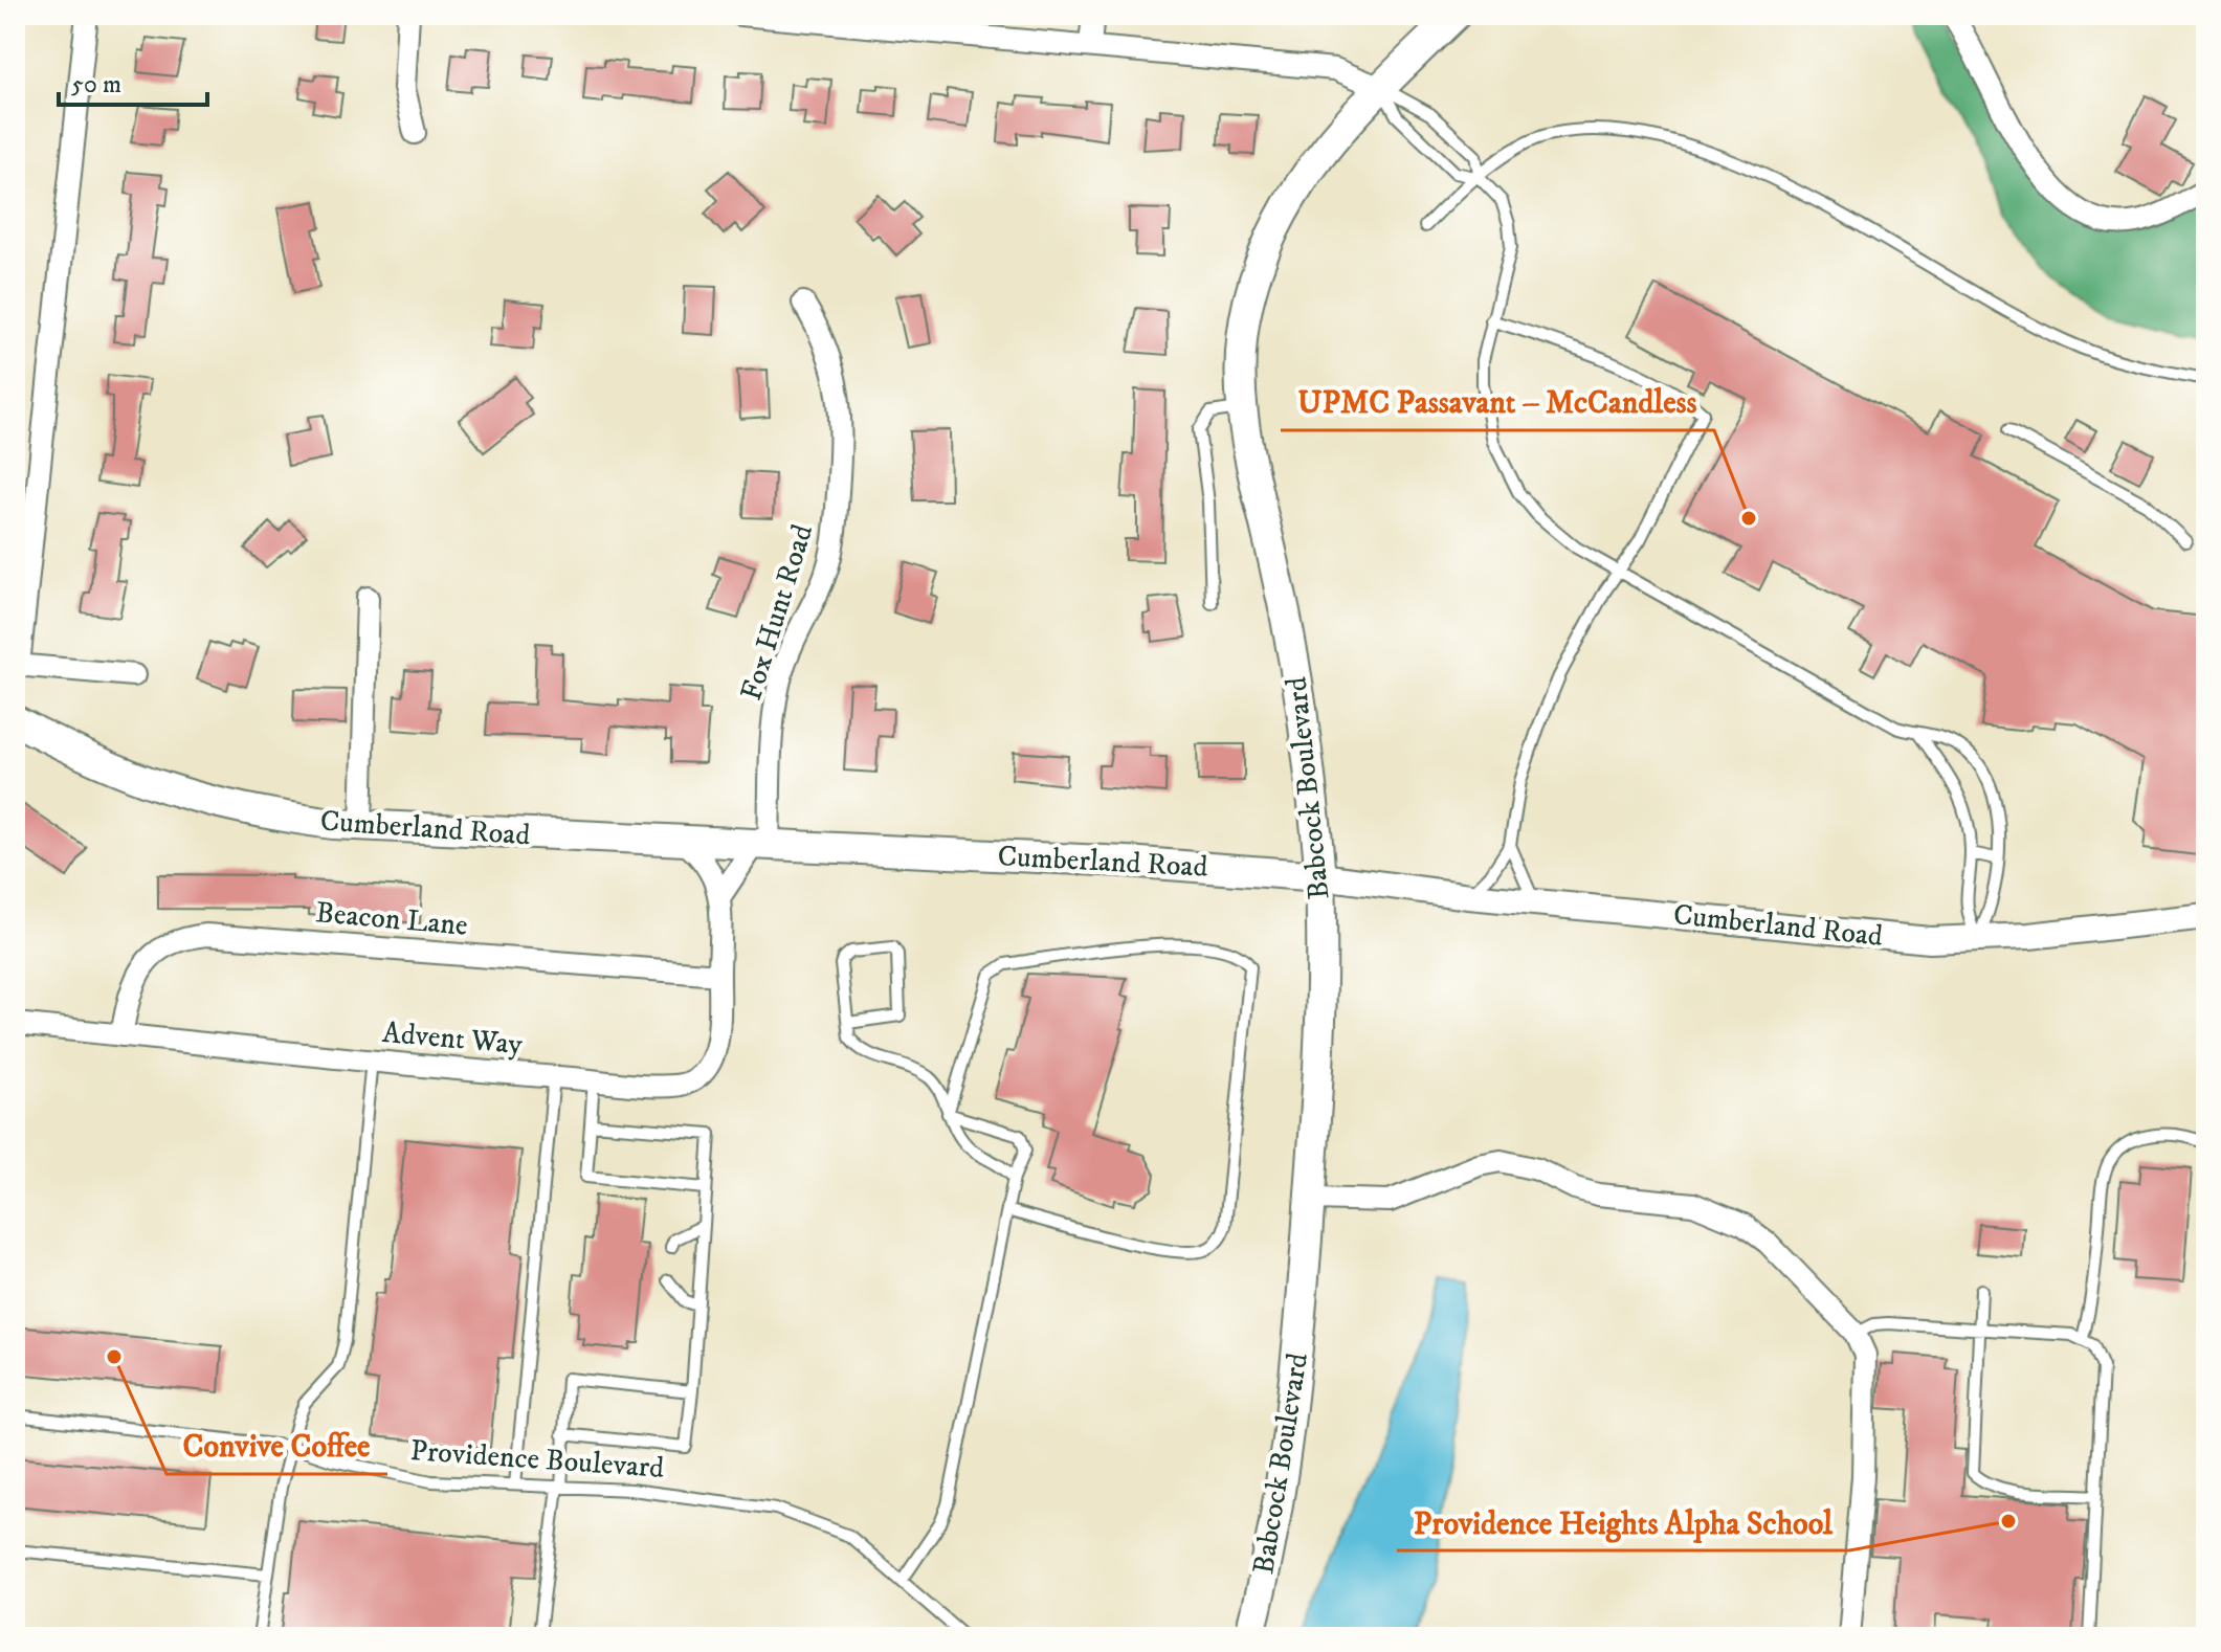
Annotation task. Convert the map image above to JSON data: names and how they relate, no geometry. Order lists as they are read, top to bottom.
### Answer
{
  "streets": {
    "main road": ["Babcock Boulevard", "Cumberland Road"],
    "street": ["Fox Hunt Road", "Beacon Lane", "Advent Way"],
    "lane": ["Providence Boulevard"]
  },
  "crossings": [
    ["Fox Hunt Road", "Cumberland Road"],
    ["Babcock Boulevard", "Cumberland Road"],
    ["Cumberland Road", "Advent Way"],
    ["Beacon Lane", "Advent Way"]
  ],
  "places": ["UPMC Passavant – McCandless", "Convive Coffee", "Providence Heights Alpha School"],
  "scale_bar": "50 m"
}
